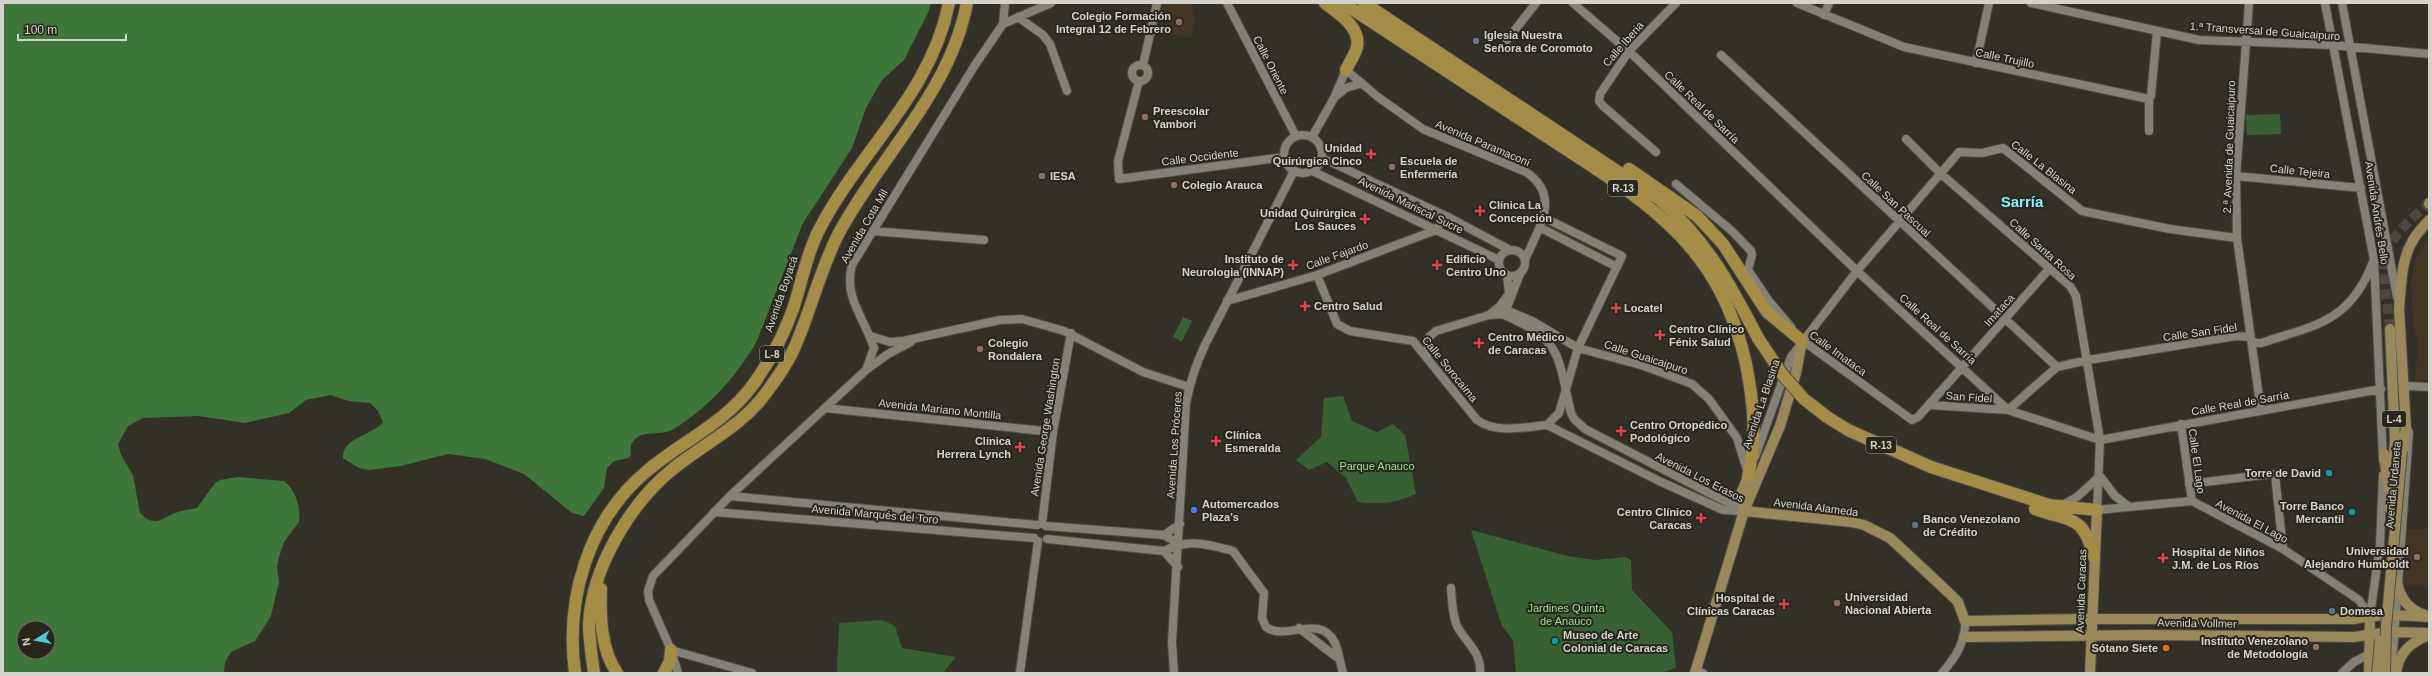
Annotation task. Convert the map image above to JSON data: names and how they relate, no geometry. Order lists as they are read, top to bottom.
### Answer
{
  "streets": {
    "highway": ["R-13", "Avenida Boyacá", "L-8"],
    "main road": [
      "Avenida Andrés Bello",
      "Avenida La Blasina",
      "L-4",
      "Avenida Urdaneta",
      "Avenida Alameda",
      "Avenida Caracas",
      "Avenida Vollmer"
    ],
    "street": [
      "1.ª Transversal de Guaicaipuro",
      "Calle Iberia",
      "Calle Trujillo",
      "Calle Oriente",
      "Calle Real de Sarría",
      "Avenida Paramaconí",
      "2.ª Avenida de Guaicaipuro",
      "Calle Occidente",
      "Calle La Blasina",
      "Calle Tejeira",
      "Calle San Pascual",
      "Avenida Mariscal Sucre",
      "Avenida Cota Mil",
      "Calle Santa Rosa",
      "Calle Fajardo",
      "Imataca",
      "Calle San Fidel",
      "Calle Imataca",
      "Calle Guaicaipuro",
      "Calle Sorocaima",
      "San Fidel",
      "Avenida Mariano Montilla",
      "Avenida George Washington",
      "Avenida Los Próceres",
      "Calle El Lago",
      "Avenida Los Erasos",
      "Avenida Marqués del Toro",
      "Avenida El Lago"
    ]
  },
  "crossings": [
    ["1.ª Transversal de Guaicaipuro", "2.ª Avenida de Guaicaipuro"],
    ["1.ª Transversal de Guaicaipuro", "Avenida Andrés Bello"],
    ["Calle Iberia", "Calle Real de Sarría"],
    ["Calle Oriente", "Calle Occidente"],
    ["Calle Oriente", "Avenida Mariscal Sucre"],
    ["Calle Oriente", "Avenida Los Próceres"],
    ["Calle Real de Sarría", "2.ª Avenida de Guaicaipuro"],
    ["Calle Real de Sarría", "Calle La Blasina"],
    ["Calle Real de Sarría", "Avenida Andrés Bello"],
    ["Calle Real de Sarría", "Calle Santa Rosa"],
    ["Calle Real de Sarría", "Imataca"],
    ["Calle Real de Sarría", "Calle San Fidel"],
    ["Calle Real de Sarría", "Calle Imataca"],
    ["Calle Real de Sarría", "San Fidel"],
    ["Calle Real de Sarría", "Calle El Lago"],
    ["Avenida Paramaconí", "Avenida Mariscal Sucre"],
    ["2.ª Avenida de Guaicaipuro", "Calle La Blasina"],
    ["2.ª Avenida de Guaicaipuro", "Calle Tejeira"],
    ["2.ª Avenida de Guaicaipuro", "Calle San Fidel"],
    ["Calle Occidente", "Avenida Mariscal Sucre"],
    ["Calle Occidente", "Avenida Los Próceres"],
    ["Calle La Blasina", "R-13"],
    ["Calle La Blasina", "Calle San Pascual"],
    ["Calle La Blasina", "Calle Santa Rosa"],
    ["Calle La Blasina", "Calle Imataca"],
    ["Calle La Blasina", "Avenida La Blasina"],
    ["Calle Tejeira", "Avenida Andrés Bello"],
    ["R-13", "Calle Santa Rosa"],
    ["R-13", "Calle Imataca"],
    ["R-13", "Calle Guaicaipuro"],
    ["R-13", "Avenida La Blasina"],
    ["R-13", "Avenida Los Erasos"],
    ["R-13", "Avenida Alameda"],
    ["R-13", "Avenida Caracas"],
    ["Calle San Pascual", "Imataca"],
    ["Calle San Pascual", "Calle San Fidel"],
    ["Avenida Mariscal Sucre", "Calle Fajardo"],
    ["Avenida Mariscal Sucre", "Avenida Los Próceres"],
    ["Avenida Andrés Bello", "Calle San Fidel"],
    ["Avenida Andrés Bello", "L-4"],
    ["Avenida Andrés Bello", "Avenida Urdaneta"],
    ["Avenida Cota Mil", "Avenida Mariano Montilla"],
    ["Avenida Cota Mil", "Avenida Marqués del Toro"],
    ["Calle Santa Rosa", "Imataca"],
    ["Calle Santa Rosa", "Calle San Fidel"],
    ["Calle Santa Rosa", "Avenida Caracas"],
    ["Calle Fajardo", "Calle Sorocaima"],
    ["Calle Fajardo", "Avenida Los Próceres"],
    ["Imataca", "Calle Imataca"],
    ["Calle San Fidel", "San Fidel"],
    ["Calle Imataca", "San Fidel"],
    ["Calle Imataca", "Avenida La Blasina"],
    ["Calle Guaicaipuro", "Calle Sorocaima"],
    ["Calle Guaicaipuro", "Avenida La Blasina"],
    ["Calle Guaicaipuro", "Avenida Los Erasos"],
    ["Calle Sorocaima", "Avenida Los Erasos"],
    ["Avenida La Blasina", "Avenida Los Erasos"],
    ["Avenida La Blasina", "Avenida Alameda"],
    ["Avenida Mariano Montilla", "Avenida George Washington"],
    ["L-4", "Avenida Urdaneta"],
    ["Avenida George Washington", "Avenida Marqués del Toro"],
    ["Avenida Los Próceres", "Avenida Marqués del Toro"],
    ["Calle El Lago", "Avenida El Lago"],
    ["Avenida Los Erasos", "Avenida Alameda"],
    ["Avenida Urdaneta", "Avenida El Lago"],
    ["Avenida Urdaneta", "Avenida Vollmer"],
    ["Avenida Alameda", "Avenida Vollmer"],
    ["Avenida El Lago", "Avenida Vollmer"],
    ["Avenida Caracas", "Avenida Vollmer"]
  ],
  "districts": ["Sarría"],
  "parks": ["Parque Anauco", "Jardines Quinta de Anauco"],
  "places": {
    "other": [
      "Colegio Formación Integral 12 de Febrero",
      "Iglesia Nuestra Señora de Coromoto",
      "Preescolar Yambori",
      "Escuela de Enfermería",
      "IESA",
      "Colegio Arauca",
      "Colegio Rondalera",
      "Torre de David",
      "Automercados Plaza's",
      "Torre Banco Mercantil",
      "Banco Venezolano de Crédito",
      "Universidad Alejandro Humboldt",
      "Universidad Nacional Abierta",
      "Domesa",
      "Museo de Arte Colonial de Caracas",
      "Instituto Venezolano de Metodología",
      "Sótano Siete"
    ],
    "health": [
      "Unidad Quirúrgica Cinco",
      "Clínica La Concepción",
      "Unidad Quirúrgica Los Sauces",
      "Instituto de Neurologia (INNAP)",
      "Edificio Centro Uno",
      "Centro Salud",
      "Locatel",
      "Centro Clínico Fénix Salud",
      "Centro Médico de Caracas",
      "Centro Ortopédico Podológico",
      "Clínica Esmeralda",
      "Clínica Herrera Lynch",
      "Centro Clínico Caracas",
      "Hospital de Niños J.M. de Los Ríos",
      "Hospital de Clínicas Caracas"
    ]
  },
  "scale_bar": "100 m",
  "north": "left"
}
